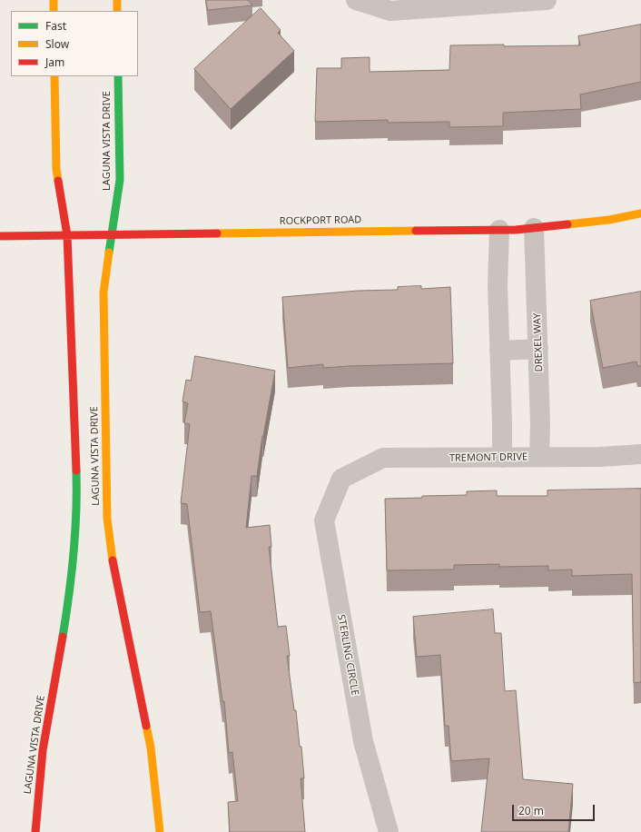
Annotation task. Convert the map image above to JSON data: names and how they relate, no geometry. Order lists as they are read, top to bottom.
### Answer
{
  "streets": {
    "street": [
      "LAGUNA VISTA DRIVE",
      "ROCKPORT ROAD",
      "DREXEL WAY",
      "TREMONT DRIVE",
      "STERLING CIRCLE"
    ]
  },
  "crossings": [
    ["LAGUNA VISTA DRIVE", "ROCKPORT ROAD"],
    ["ROCKPORT ROAD", "DREXEL WAY"],
    ["DREXEL WAY", "TREMONT DRIVE"],
    ["TREMONT DRIVE", "STERLING CIRCLE"]
  ],
  "legend": ["Fast", "Slow", "Jam"],
  "scale_bar": "20 m"
}
